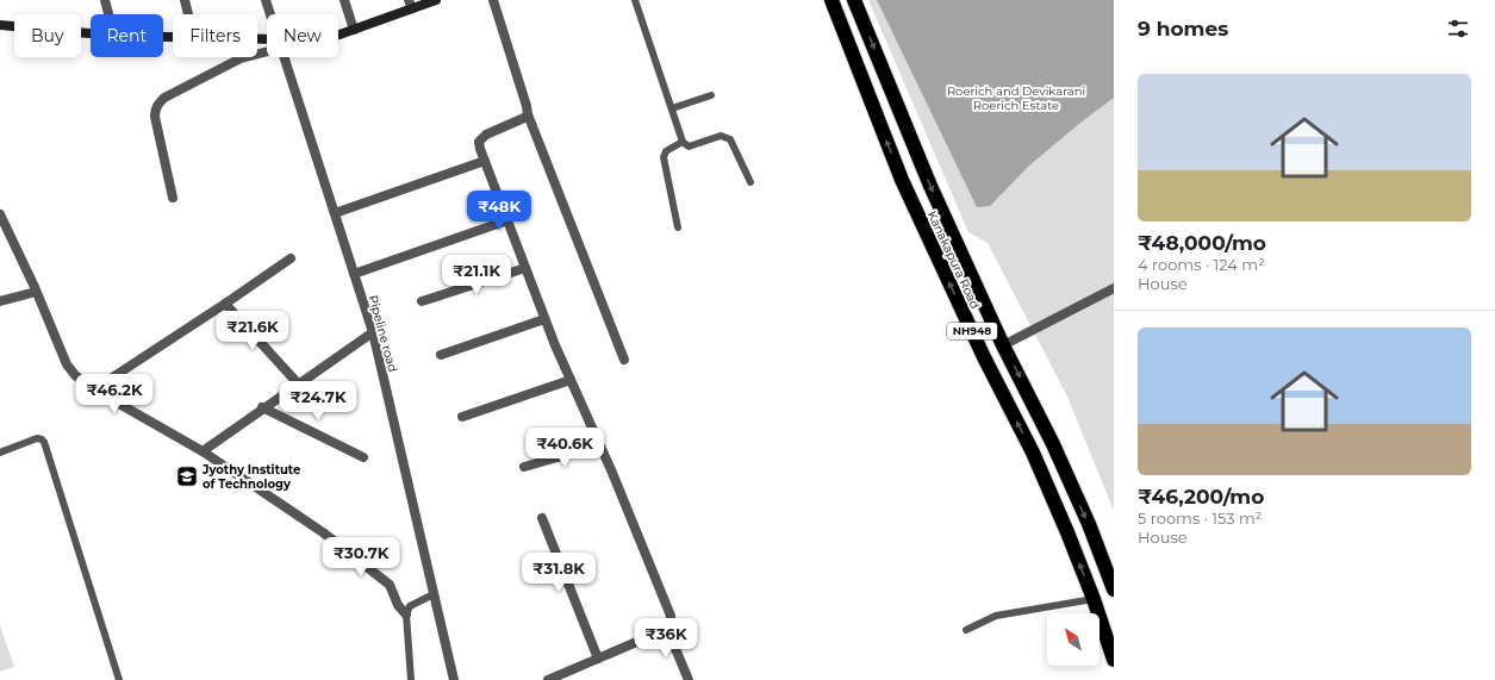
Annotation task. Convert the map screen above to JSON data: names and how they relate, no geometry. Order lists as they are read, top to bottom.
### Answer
{
  "streets": {
    "highway": ["Kanakapura Road", "NH948"],
    "street": ["Pipeline road"]
  },
  "parks": ["Roerich and Devikarani Roerich Estate"],
  "places": {
    "school or university": ["Jyothy Institute of Technology"]
  },
  "north": "top left",
  "page": {
    "heading": "9 homes",
    "chip": [
      "Buy",
      "Rent",
      "Filters",
      "New"
    ],
    "list": [
      {
        "name": "₹48,000/mo",
        "note": "4 rooms · 124 m² · House"
      },
      {
        "name": "₹46,200/mo",
        "note": "5 rooms · 153 m² · House"
      }
    ],
    "price": [
      "₹48K",
      "₹21.1K",
      "₹21.6K",
      "₹46.2K",
      "₹24.7K",
      "₹40.6K",
      "₹30.7K",
      "₹31.8K",
      "₹36K"
    ]
  }
}
